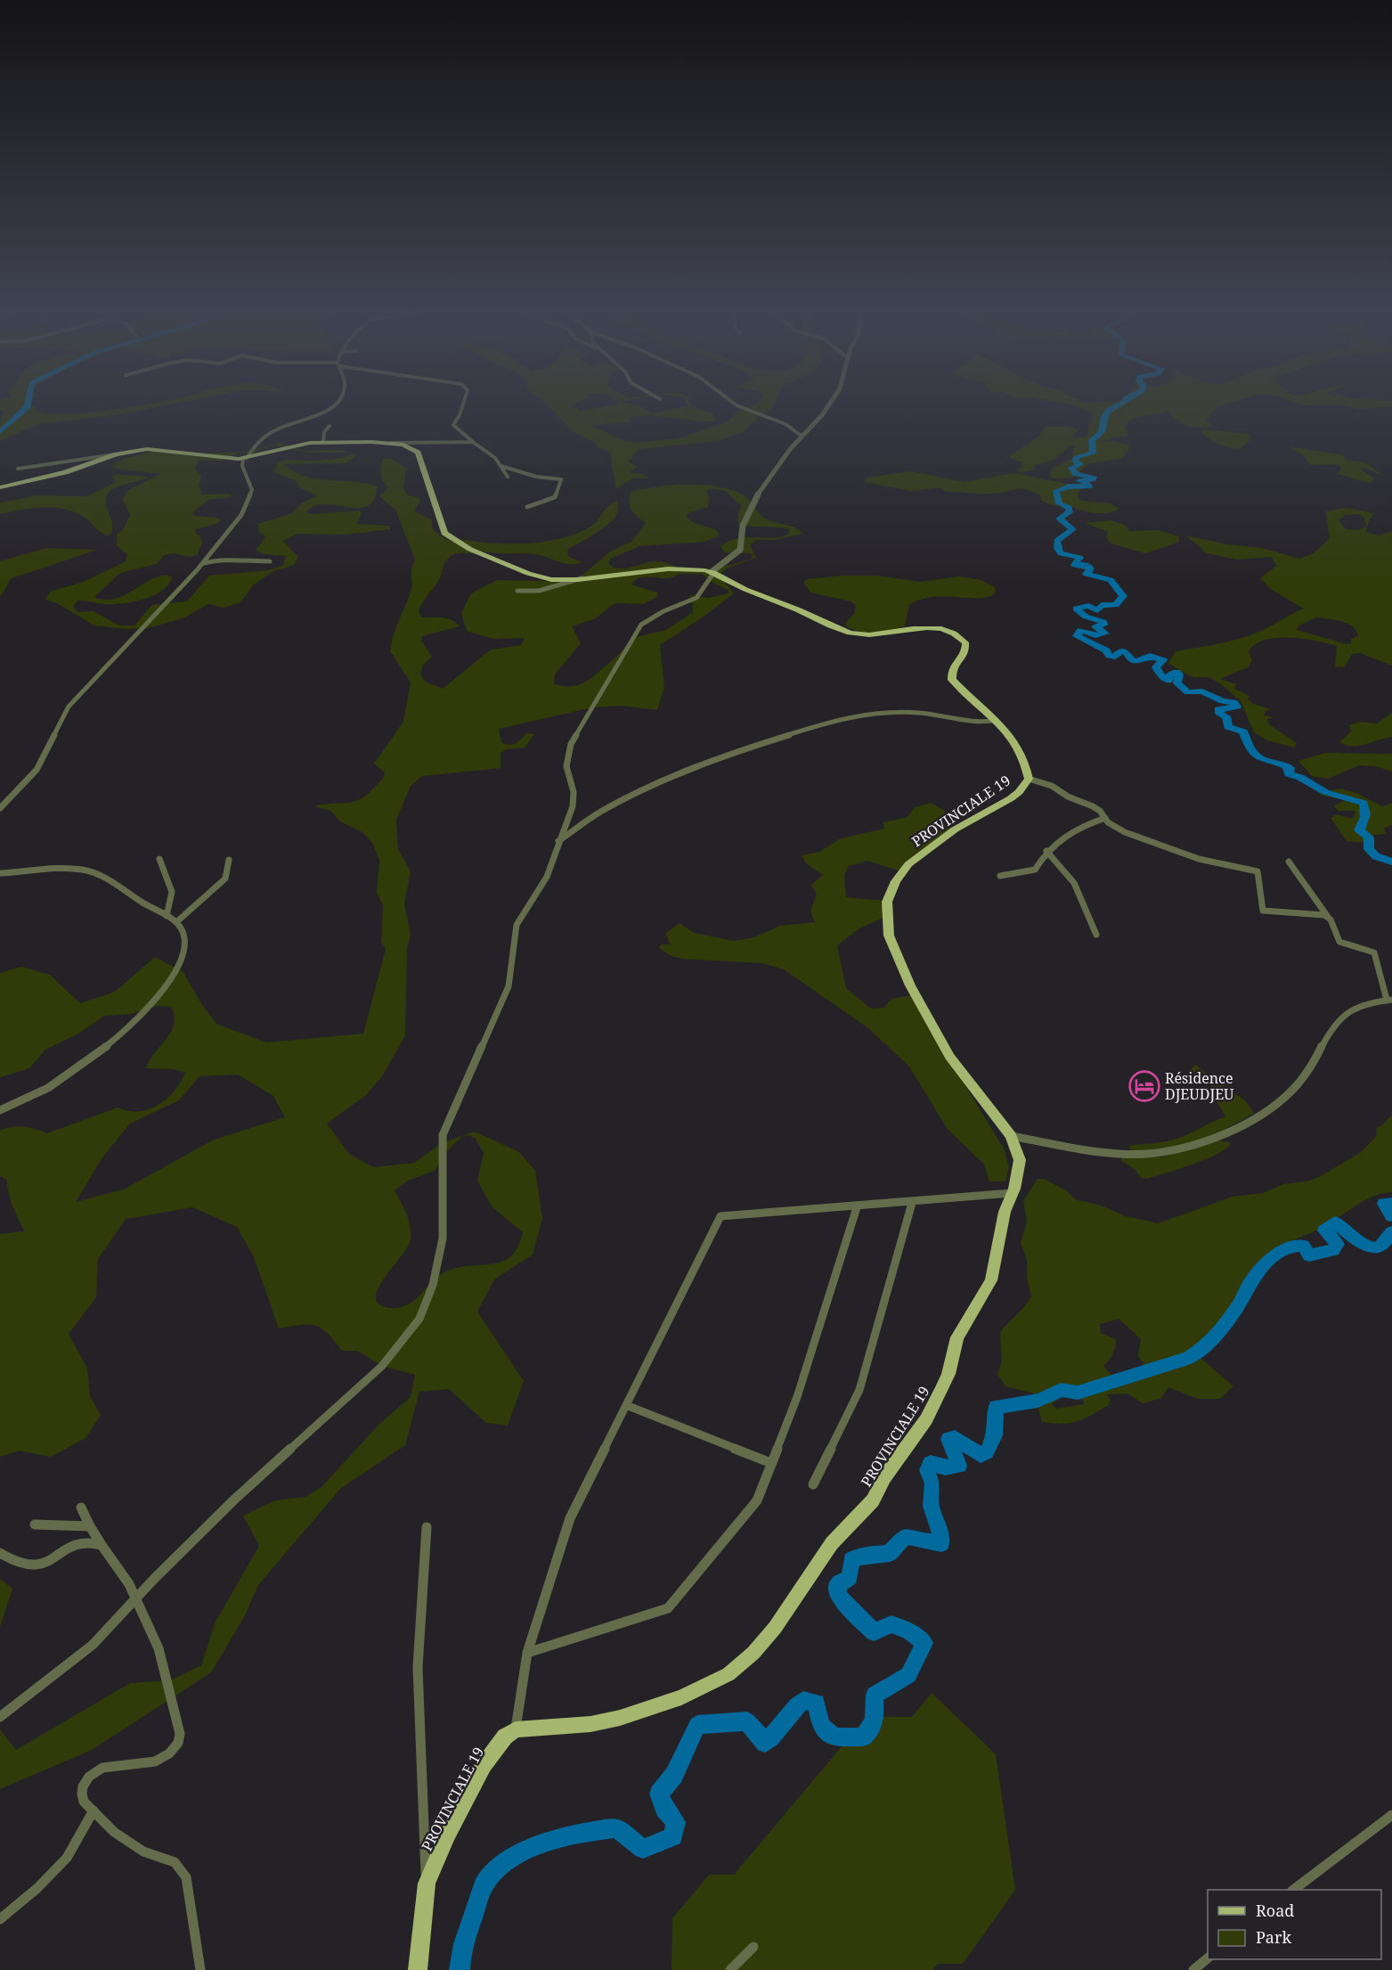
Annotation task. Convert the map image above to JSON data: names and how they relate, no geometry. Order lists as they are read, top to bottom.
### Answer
{
  "streets": {
    "main road": ["PROVINCIALE 19"]
  },
  "places": {
    "hotel": ["Résidence DJEUDJEU"]
  },
  "legend": ["Road", "Park"]
}
